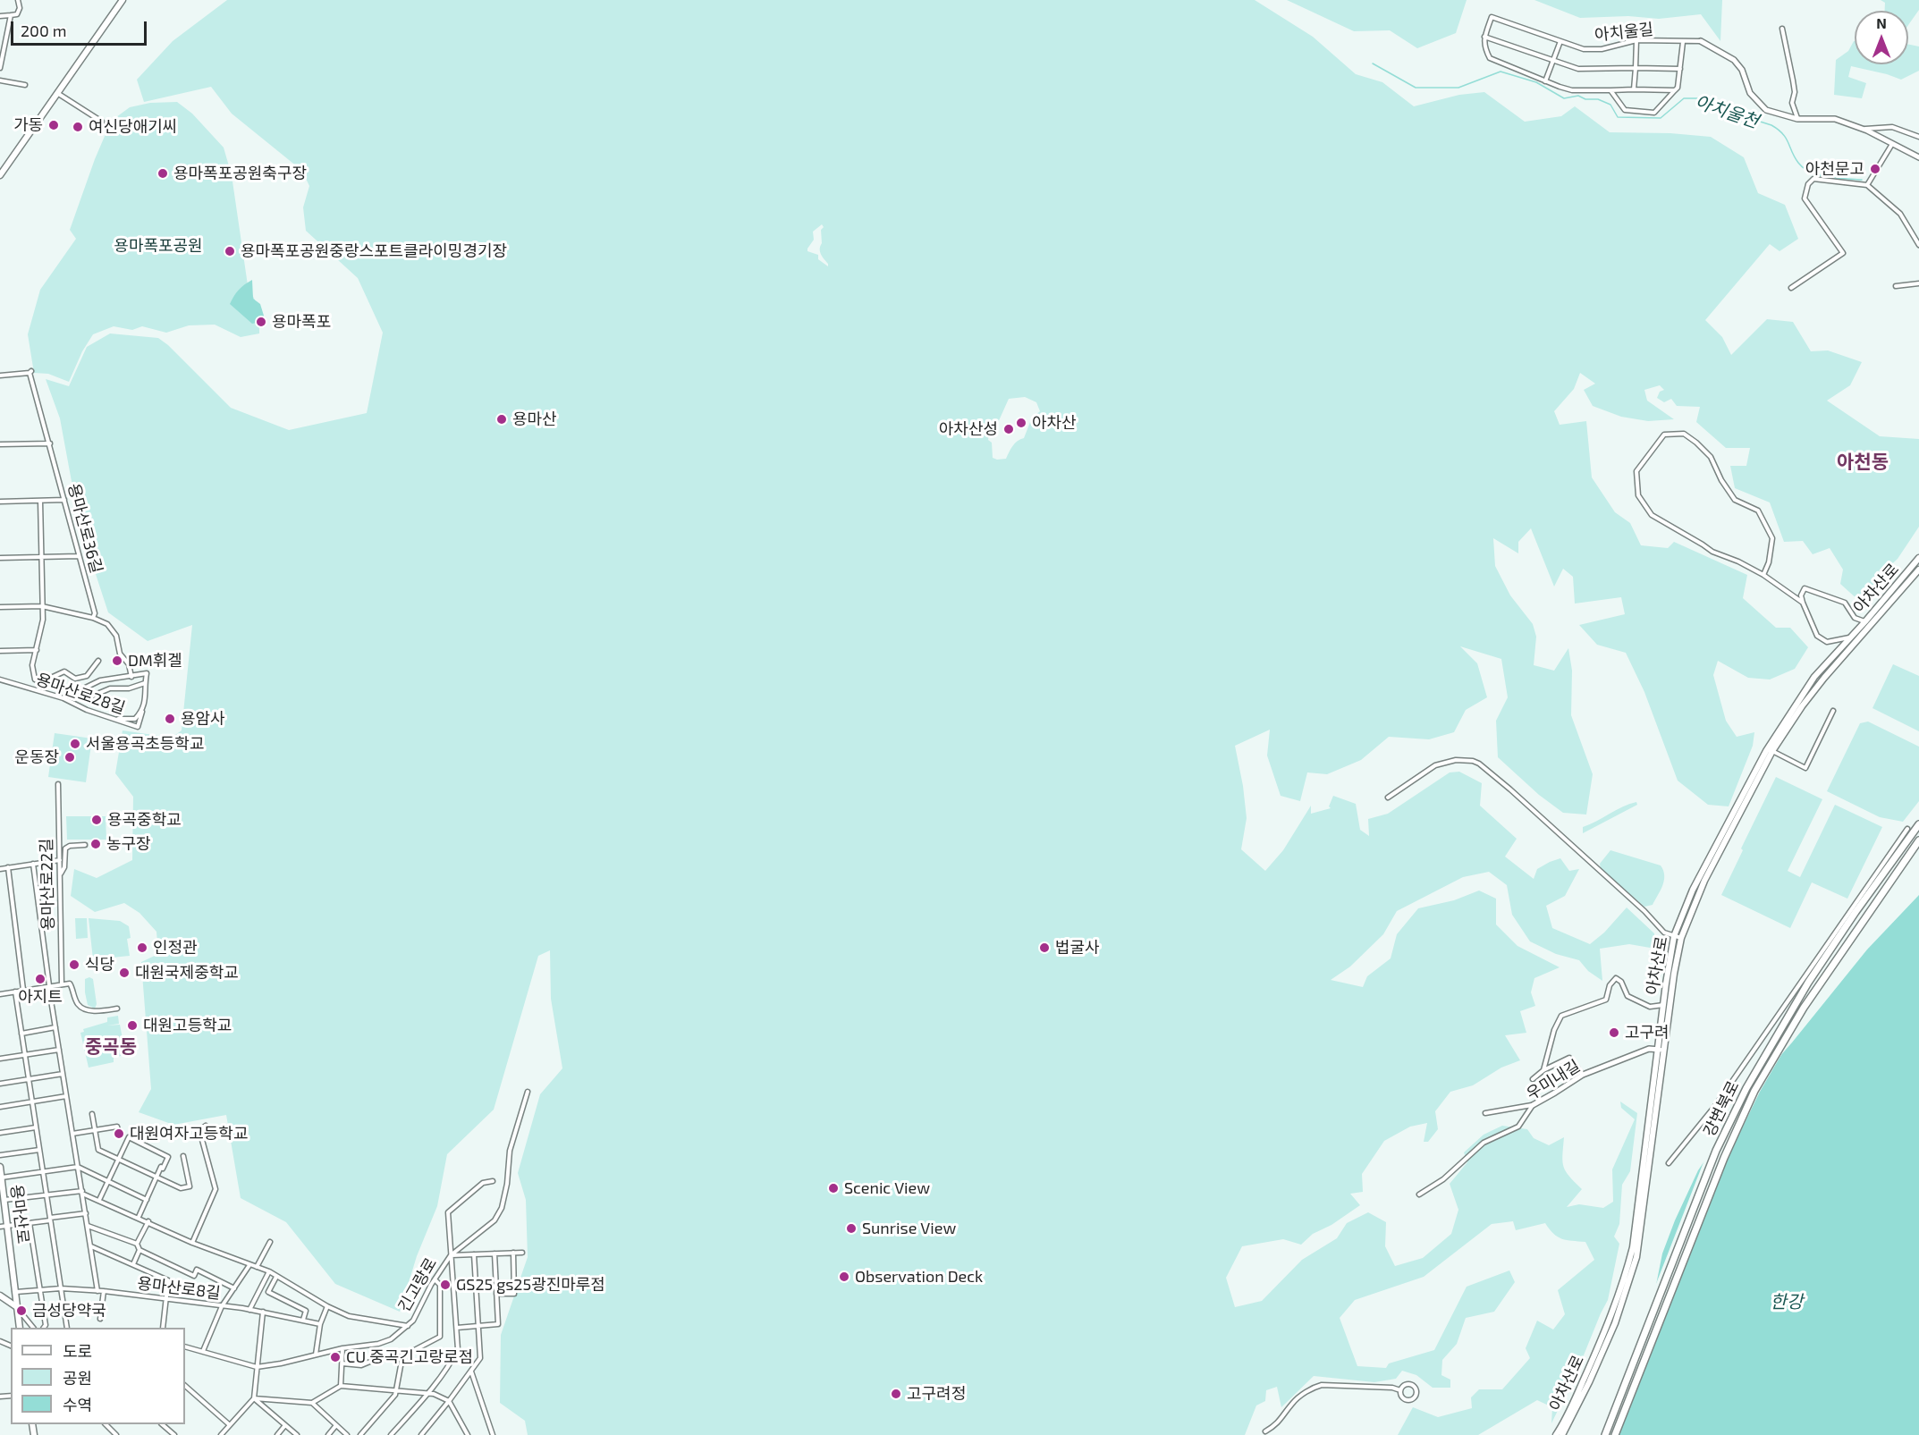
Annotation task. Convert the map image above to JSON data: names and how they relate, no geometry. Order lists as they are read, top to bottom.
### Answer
{
  "streets": {
    "highway": ["강변북로"],
    "main road": ["아차산로", "용마산로"],
    "street": [
      "아치울길",
      "용마산로36길",
      "용마산로28길",
      "용마산로22길",
      "우미내길",
      "긴고랑로",
      "용마산로8길"
    ]
  },
  "crossings": [
    ["아차산로", "우미내길"],
    ["용마산로22길", "용마산로8길"],
    ["용마산로", "용마산로8길"]
  ],
  "districts": ["아천동", "중곡동"],
  "water": ["아치울천", "한강"],
  "parks": ["용마폭포공원"],
  "places": [
    "가동",
    "여신당애기씨",
    "아천문고",
    "용마폭포공원축구장",
    "용마폭포공원중랑스포트클라이밍경기장",
    "용마폭포",
    "용마산",
    "아차산",
    "아차산성",
    "DM휘겔",
    "용암사",
    "서울용곡초등학교",
    "운동장",
    "용곡중학교",
    "농구장",
    "인정관",
    "법굴사",
    "식당",
    "대원국제중학교",
    "아지트",
    "대원고등학교",
    "고구려",
    "대원여자고등학교",
    "Scenic View",
    "Sunrise View",
    "Observation Deck",
    "GS25 gs25광진마루점",
    "금성당약국",
    "CU 중곡긴고랑로점",
    "고구려정"
  ],
  "legend": ["도로", "공원", "수역"],
  "scale_bar": "200 m",
  "north": "top"
}
